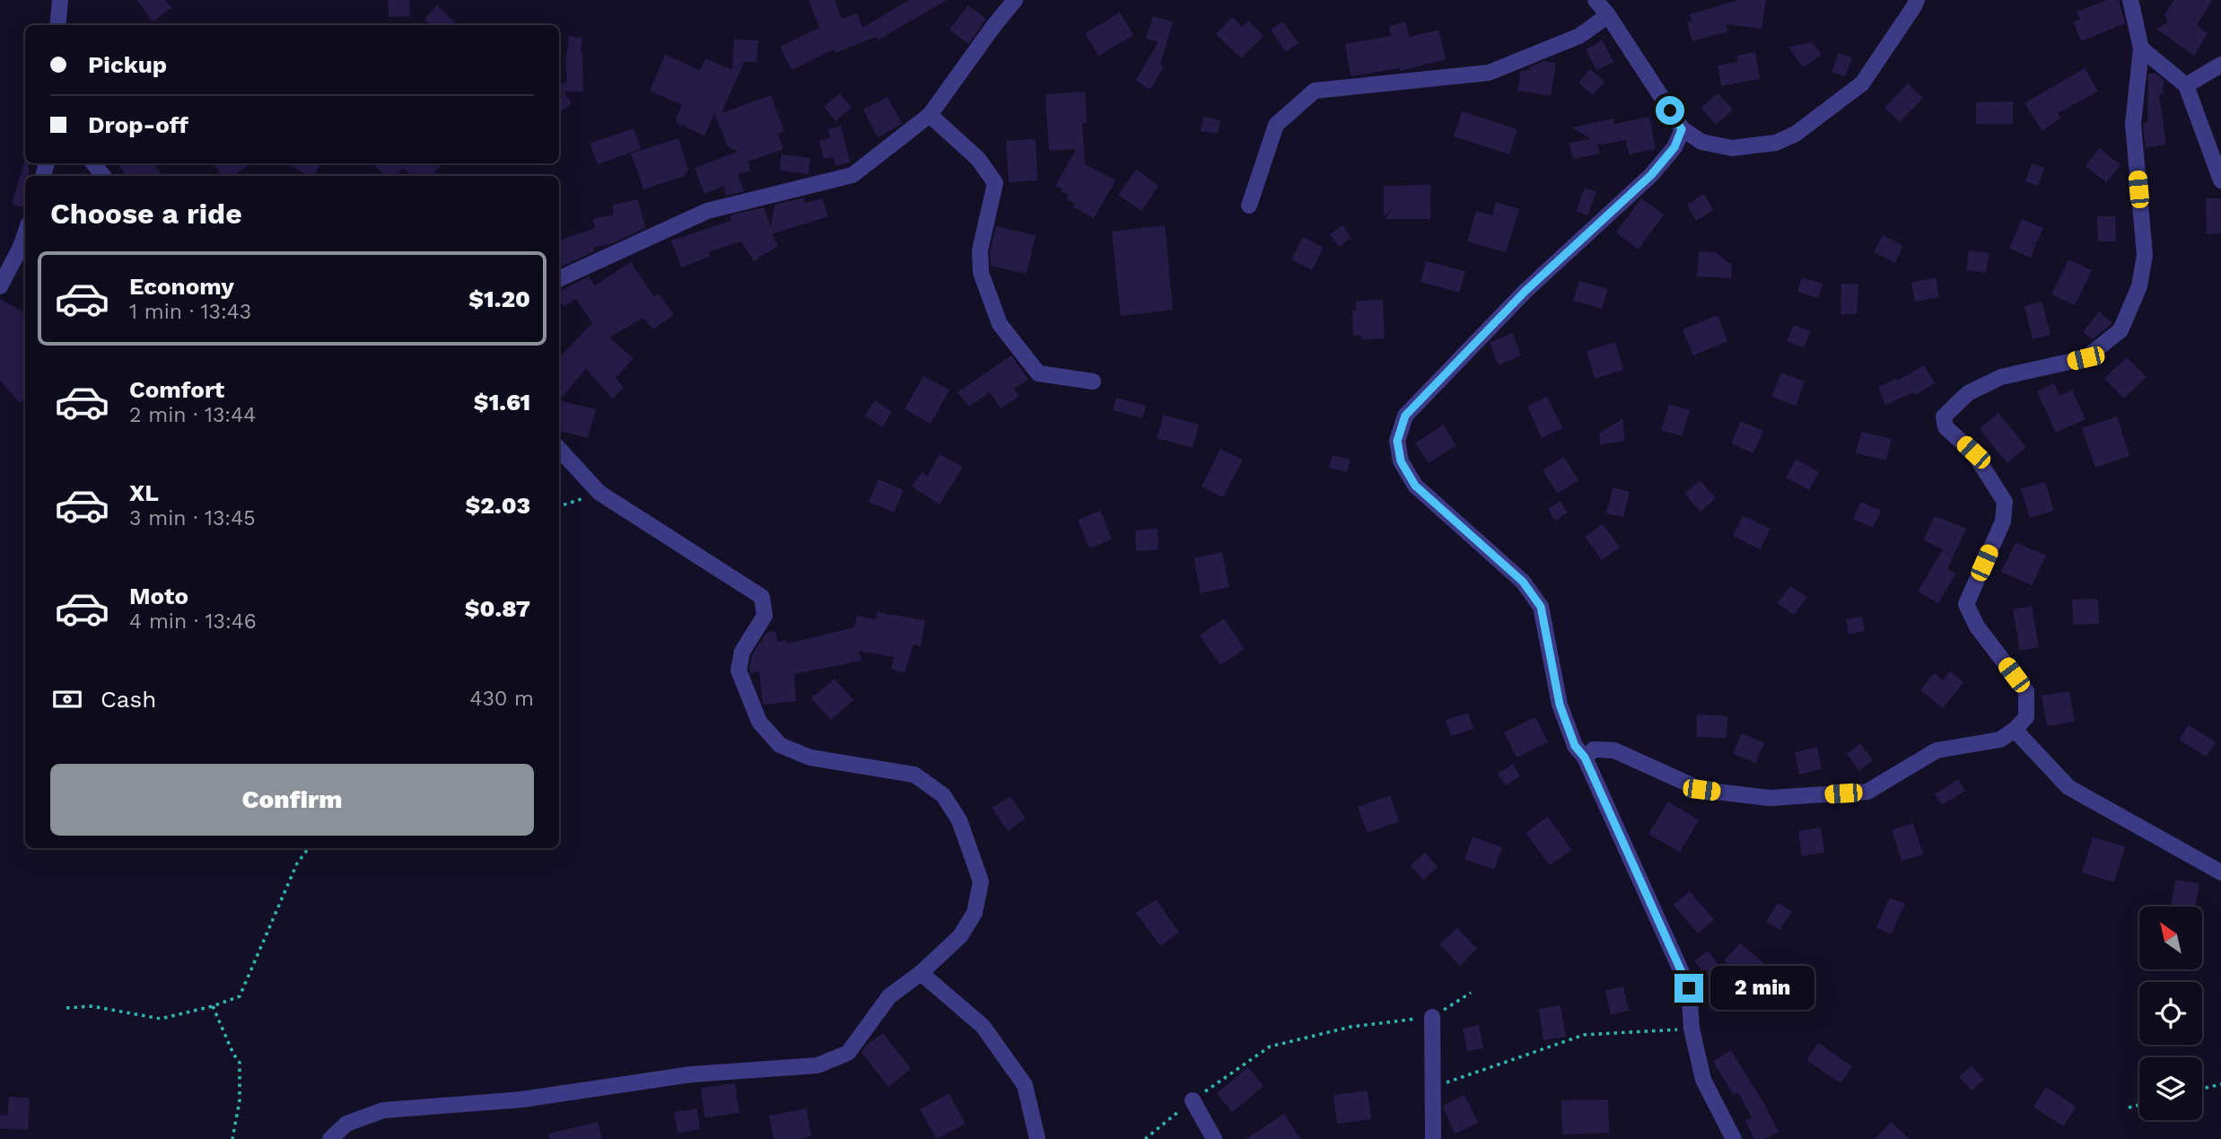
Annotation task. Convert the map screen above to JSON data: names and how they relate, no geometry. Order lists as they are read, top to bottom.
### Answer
{
  "north": "top left",
  "page": {
    "banner": ["Pickup", "Drop-off"],
    "heading": "Choose a ride",
    "list": [
      {
        "name": "Economy",
        "note": "1 min · 13:43",
        "value": "$1.20"
      },
      {
        "name": "Comfort",
        "note": "2 min · 13:44",
        "value": "$1.61"
      },
      {
        "name": "XL",
        "note": "3 min · 13:45",
        "value": "$2.03"
      },
      {
        "name": "Moto",
        "note": "4 min · 13:46",
        "value": "$0.87"
      }
    ],
    "pay": ["Cash", "430 m"],
    "buttons": "Confirm",
    "bubble": "2 min"
  }
}
